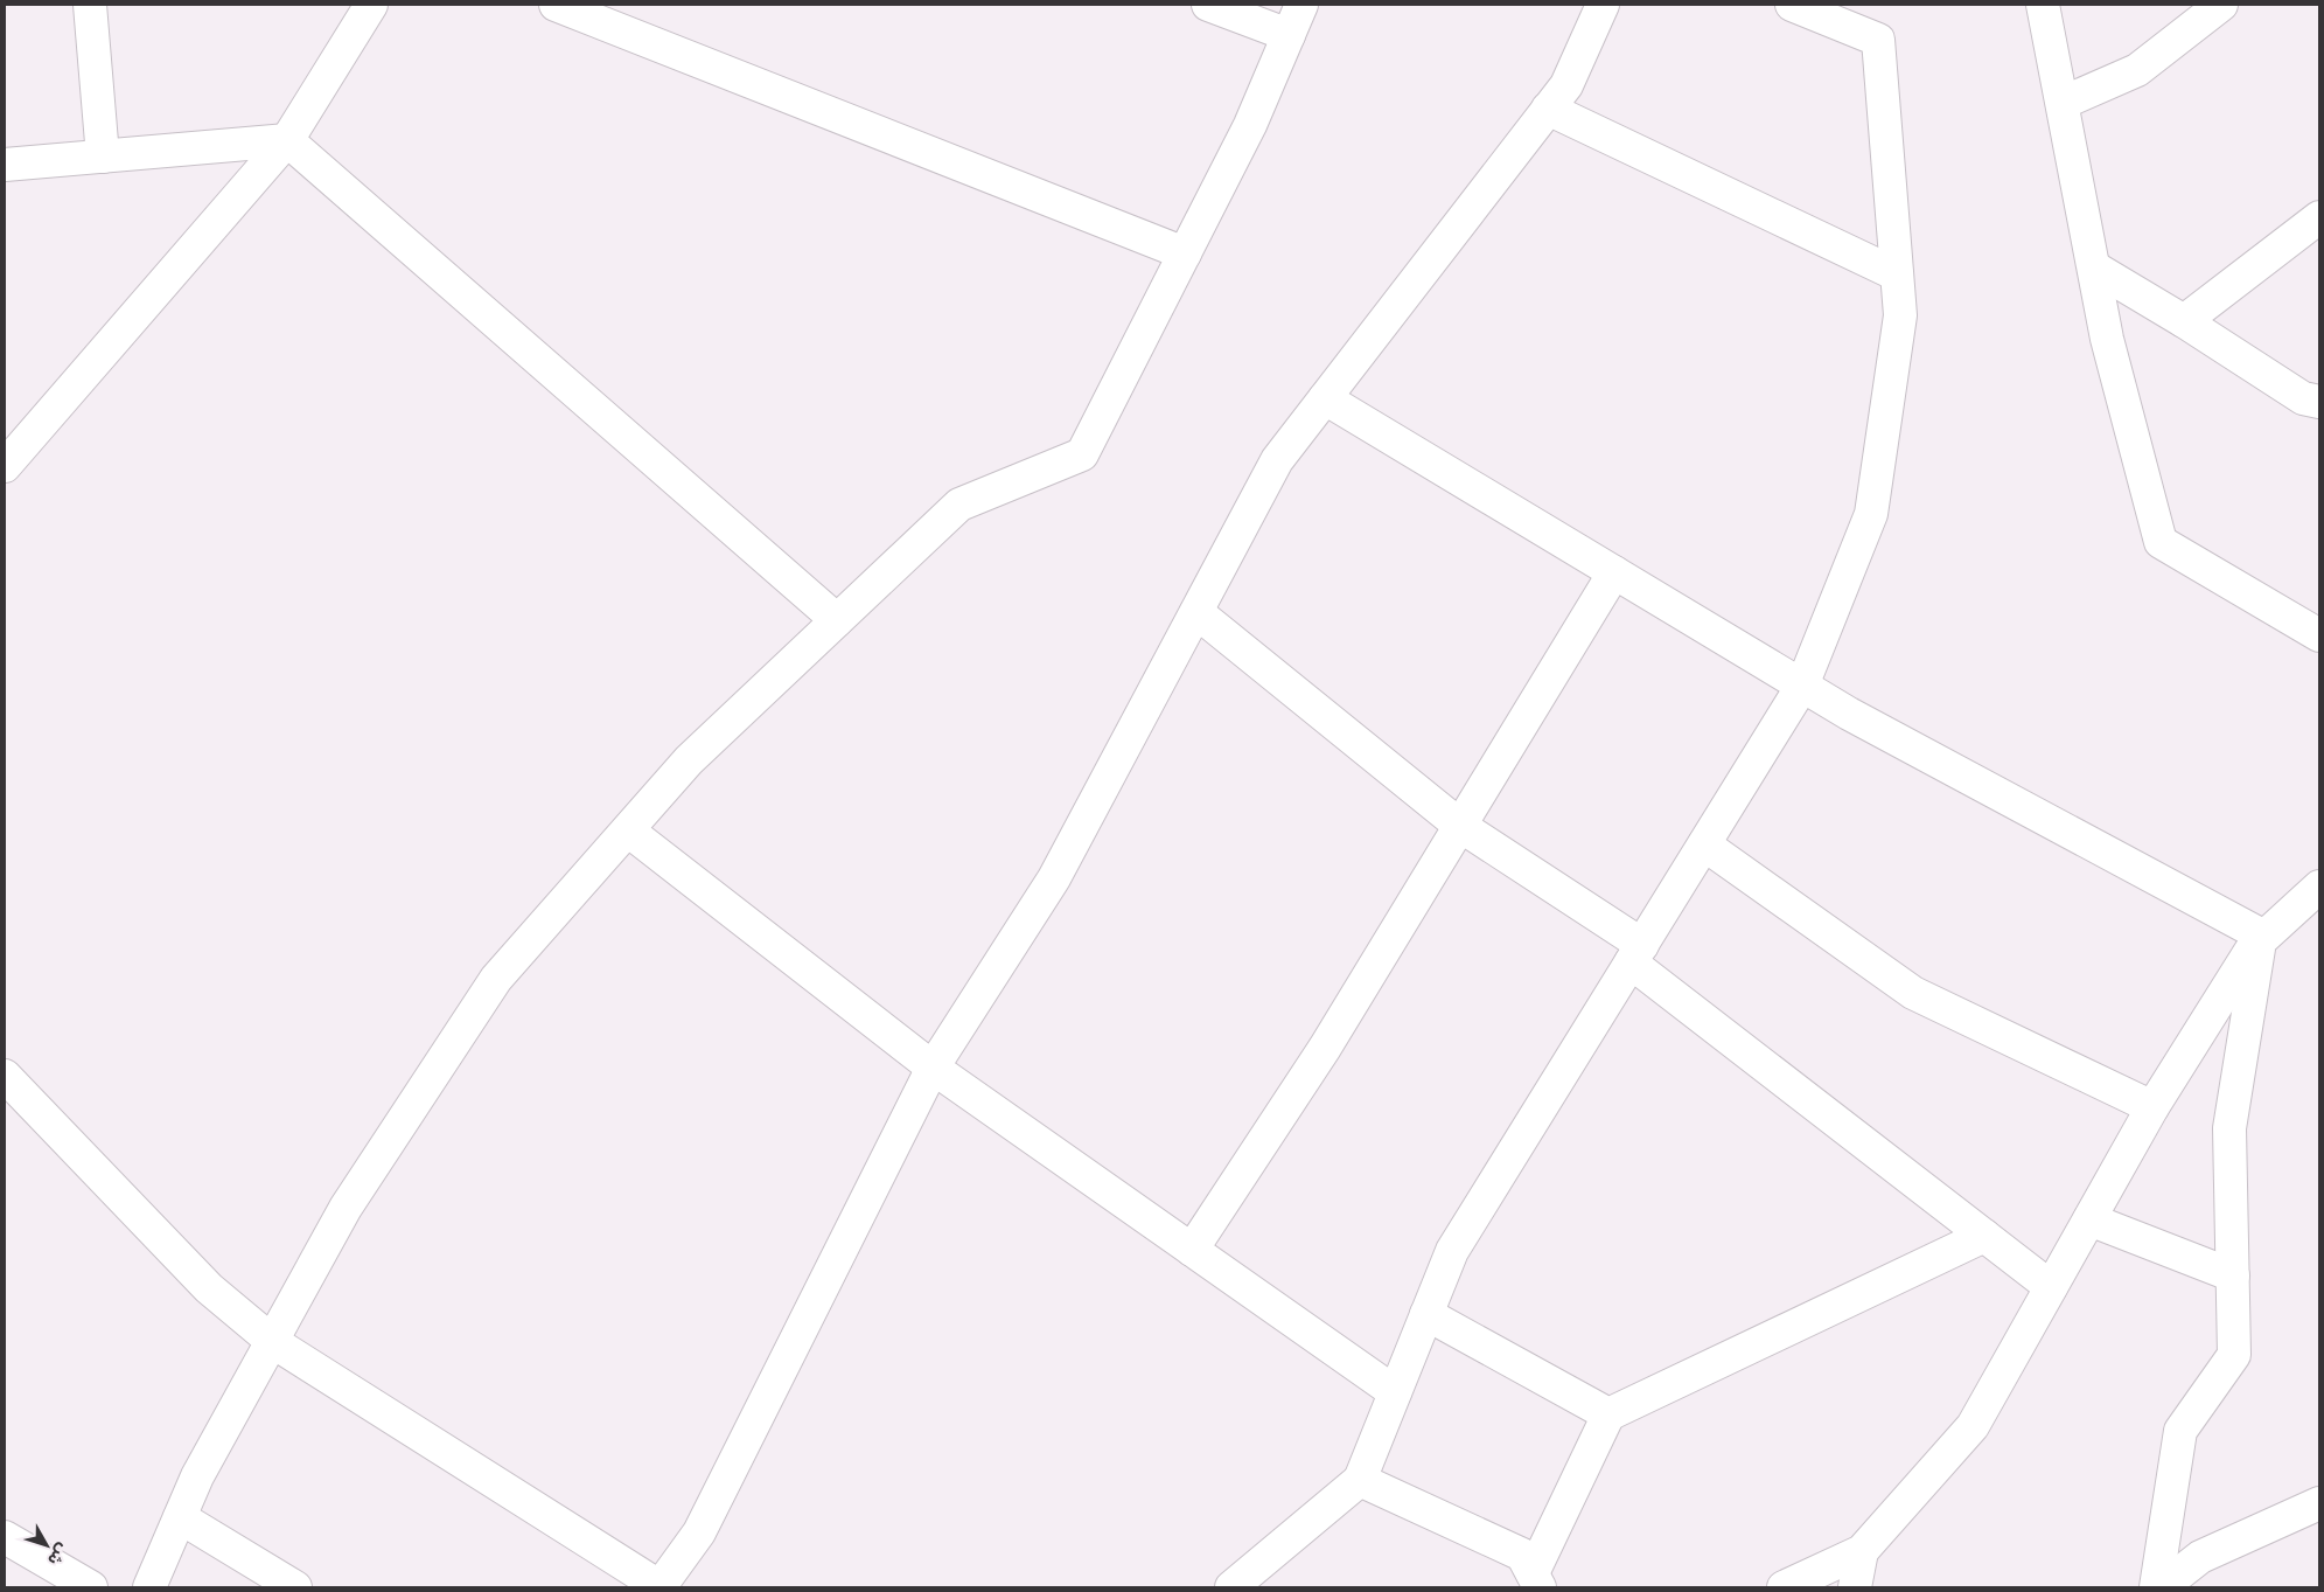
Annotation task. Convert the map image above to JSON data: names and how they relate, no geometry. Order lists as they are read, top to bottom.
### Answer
{
  "north": "bottom right"
}
